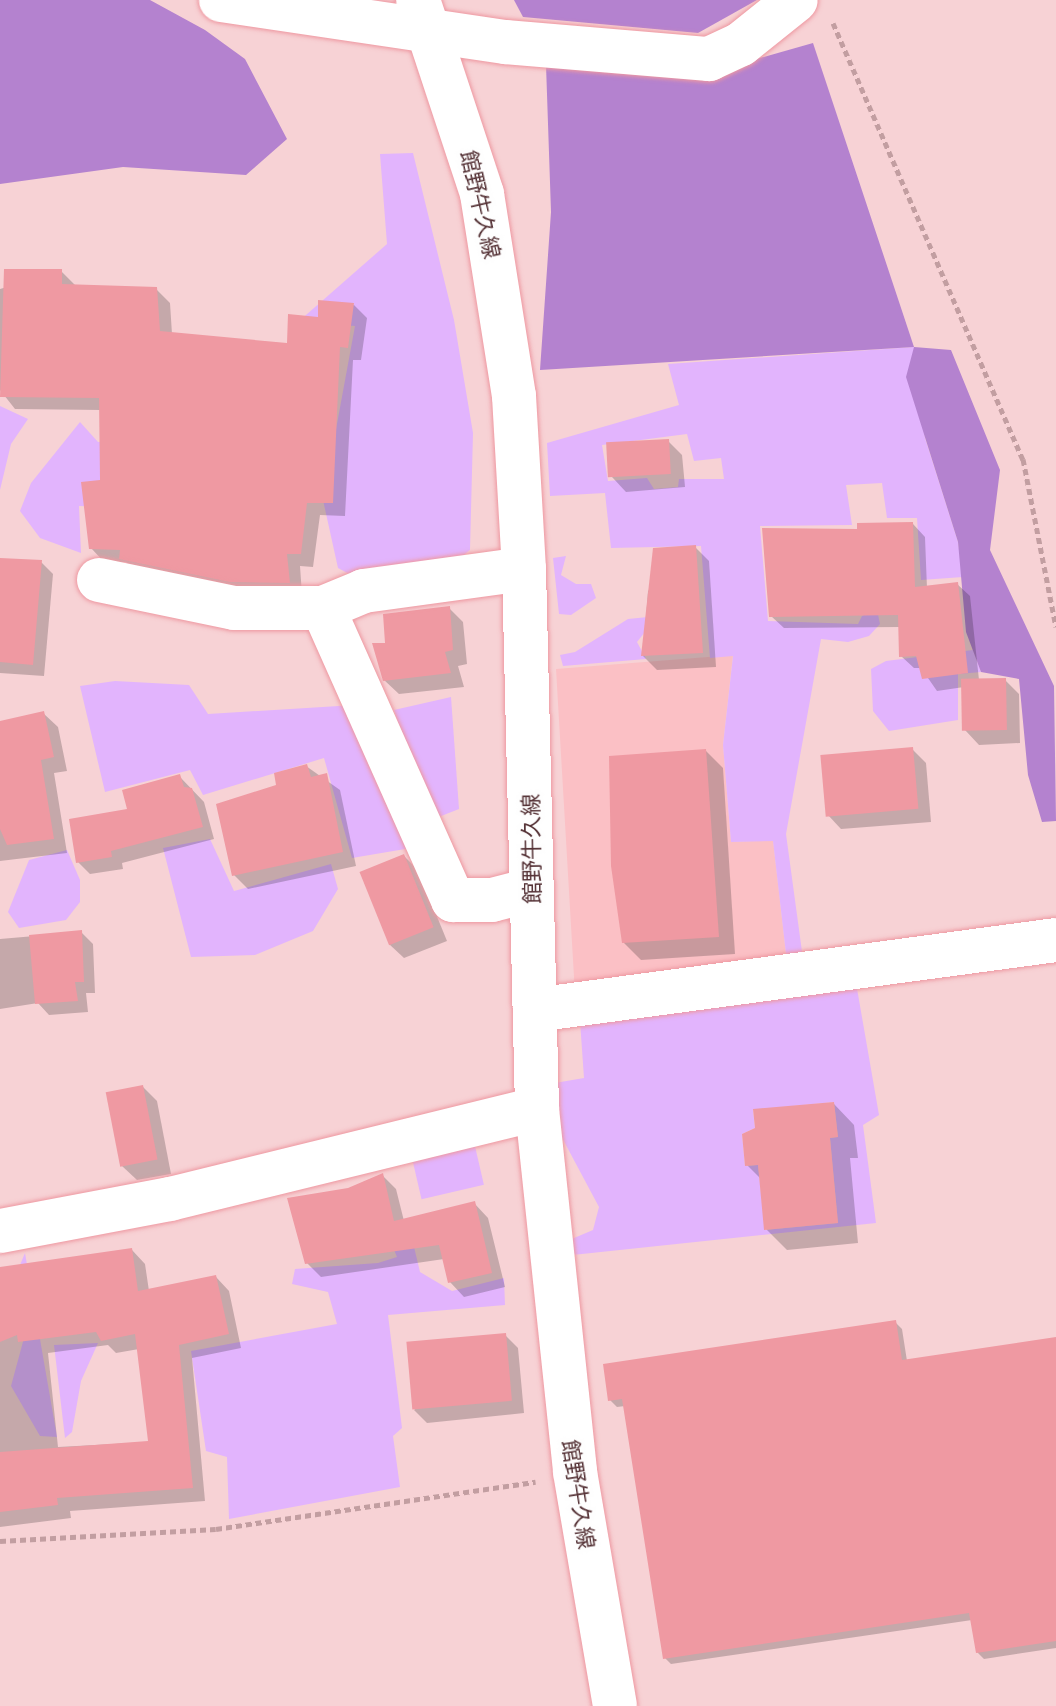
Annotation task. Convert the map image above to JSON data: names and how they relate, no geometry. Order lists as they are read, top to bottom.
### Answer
{
  "streets": {
    "street": ["館野牛久線"]
  }
}
